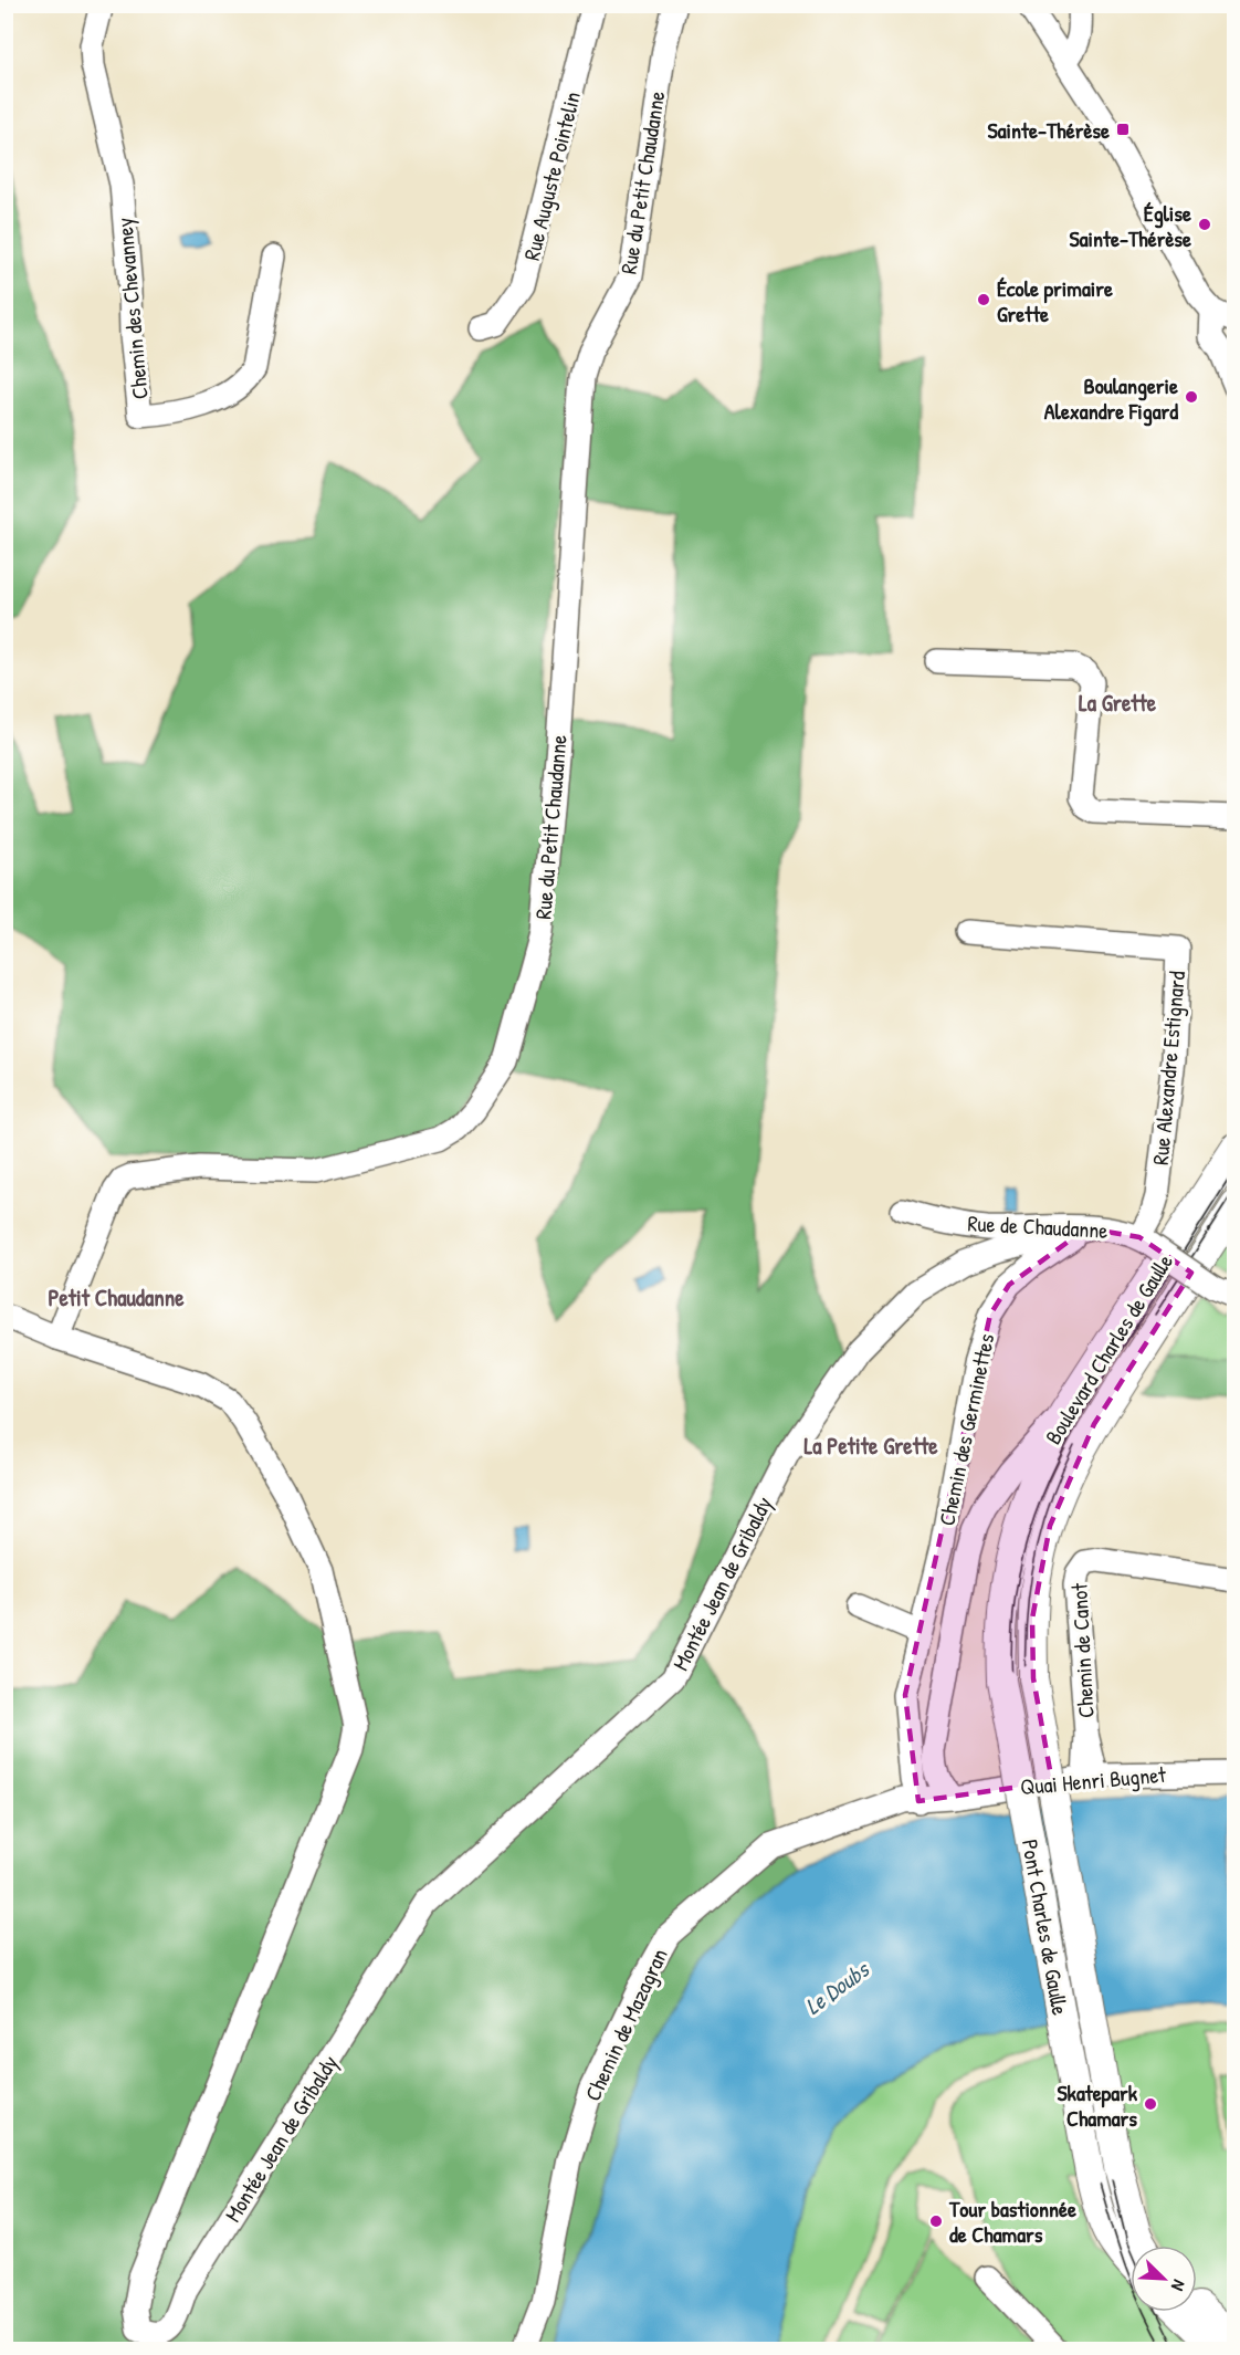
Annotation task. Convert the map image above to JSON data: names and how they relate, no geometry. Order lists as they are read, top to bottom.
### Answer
{
  "streets": {
    "main road": ["Boulevard Charles de Gaulle", "Pont Charles de Gaulle"],
    "street": [
      "Rue Auguste Pointelin",
      "Rue du Petit Chaudanne",
      "Chemin des Chevanney",
      "Rue Alexandre Estignard",
      "Rue de Chaudanne",
      "Chemin des Germinettes",
      "Montée Jean de Gribaldy",
      "Chemin de Canot",
      "Quai Henri Bugnet",
      "Chemin de Mazagran"
    ]
  },
  "crossings": [
    ["Rue du Petit Chaudanne", "Montée Jean de Gribaldy"],
    ["Rue Alexandre Estignard", "Rue de Chaudanne"],
    ["Rue de Chaudanne", "Chemin des Germinettes"],
    ["Rue de Chaudanne", "Montée Jean de Gribaldy"],
    ["Boulevard Charles de Gaulle", "Pont Charles de Gaulle"],
    ["Chemin des Germinettes", "Montée Jean de Gribaldy"],
    ["Chemin des Germinettes", "Chemin de Mazagran"],
    ["Chemin de Canot", "Quai Henri Bugnet"],
    ["Quai Henri Bugnet", "Chemin de Mazagran"]
  ],
  "districts": ["La Grette", "Petit Chaudanne", "La Petite Grette"],
  "water": ["Le Doubs"],
  "places": {
    "transit": ["Sainte-Thérèse"],
    "other": [
      "Église Sainte-Thérèse",
      "École primaire Grette",
      "Boulangerie Alexandre Figard",
      "Skatepark Chamars",
      "Tour bastionnée de Chamars"
    ]
  },
  "north": "bottom right"
}
